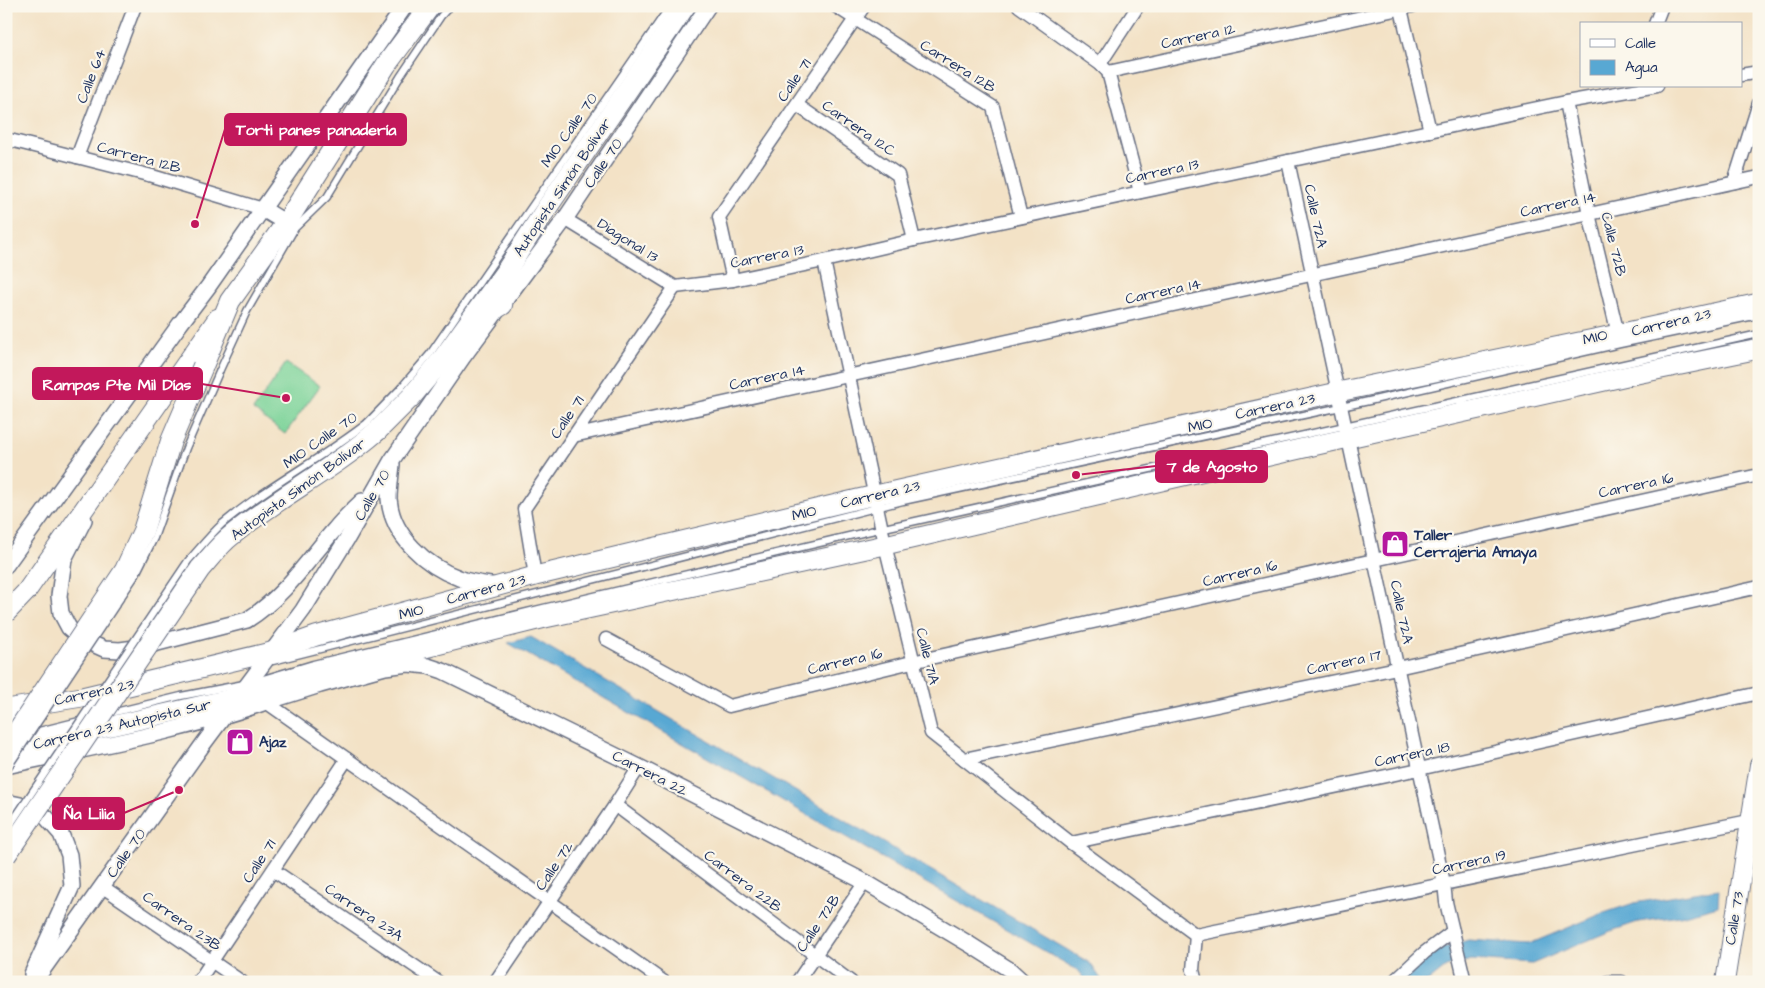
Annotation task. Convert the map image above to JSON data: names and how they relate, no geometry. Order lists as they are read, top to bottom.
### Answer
{
  "streets": {
    "highway": ["Autopista Simón Bolívar"],
    "main road": ["Carrera 23", "Carrera 23 Autopista Sur", "Calle 73"],
    "street": [
      "Carrera 12",
      "Carrera 12B",
      "Calle 64",
      "Calle 71",
      "Carrera 12C",
      "Calle 70",
      "Carrera 13",
      "Carrera 14",
      "Calle 72A",
      "Diagonal 13",
      "Calle 72B",
      "Carrera 16",
      "Calle 71A",
      "Carrera 17",
      "Carrera 18",
      "Carrera 22",
      "Carrera 19",
      "Calle 72",
      "Carrera 22B",
      "Carrera 23A",
      "Carrera 23B"
    ],
    "lane": ["MIO Calle 70", "MIO"]
  },
  "crossings": [
    ["Carrera 12B", "Calle 64"],
    ["Carrera 12B", "Calle 71"],
    ["Carrera 12B", "Carrera 13"],
    ["Calle 71", "Carrera 12C"],
    ["Calle 71", "Carrera 13"],
    ["Calle 71", "Carrera 14"],
    ["Calle 71", "Diagonal 13"],
    ["Calle 71", "Carrera 23"],
    ["Calle 71", "Carrera 23A"],
    ["Calle 71", "Carrera 23B"],
    ["Carrera 12C", "Carrera 13"],
    ["MIO Calle 70", "Autopista Simón Bolívar"],
    ["Calle 70", "Diagonal 13"],
    ["Calle 70", "Carrera 23"],
    ["Calle 70", "MIO"],
    ["Calle 70", "Carrera 23 Autopista Sur"],
    ["Calle 70", "Carrera 22"],
    ["Calle 70", "Carrera 23B"],
    ["Carrera 13", "Calle 72A"],
    ["Carrera 13", "Diagonal 13"],
    ["Carrera 13", "Calle 72B"],
    ["Carrera 13", "Calle 71A"],
    ["Carrera 14", "Calle 72A"],
    ["Carrera 14", "Calle 72B"],
    ["Carrera 14", "Calle 71A"],
    ["Calle 72A", "Carrera 23"],
    ["Calle 72A", "MIO"],
    ["Calle 72A", "Carrera 16"],
    ["Calle 72A", "Carrera 17"],
    ["Calle 72A", "Carrera 18"],
    ["Calle 72A", "Carrera 19"],
    ["Calle 72B", "Carrera 23"],
    ["Calle 72B", "Carrera 22"],
    ["Calle 72B", "Carrera 22B"],
    ["Carrera 23", "MIO"],
    ["Carrera 23", "Calle 71A"],
    ["MIO", "Calle 71A"],
    ["Carrera 16", "Calle 71A"],
    ["Calle 71A", "Carrera 17"],
    ["Calle 71A", "Carrera 18"],
    ["Calle 71A", "Carrera 19"],
    ["Carrera 23 Autopista Sur", "Carrera 22"],
    ["Carrera 22", "Calle 72"],
    ["Carrera 19", "Calle 73"],
    ["Calle 72", "Carrera 22B"]
  ],
  "places": {
    "other": [
      "Torti panes panadería",
      "Rampas Pte Mil Días",
      "7 de Agosto",
      "Ña Lilia"
    ],
    "shop": ["Taller Cerrajeria Amaya", "Ajaz"]
  },
  "legend": ["Calle", "Agua"]
}
